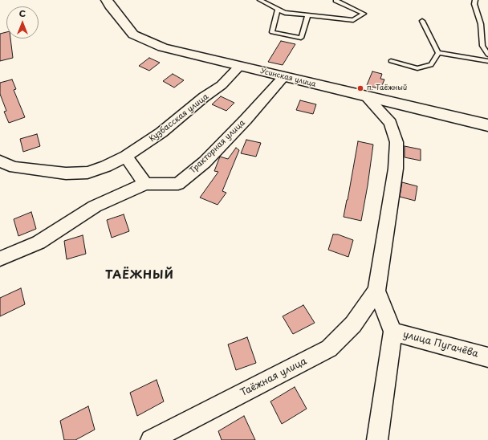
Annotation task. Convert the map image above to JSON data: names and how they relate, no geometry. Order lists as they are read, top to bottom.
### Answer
{
  "streets": {
    "street": [
      "Усинская улица",
      "Кузбасская улица",
      "Тракторная улица",
      "улица Пугачёва",
      "Таёжная улица"
    ]
  },
  "crossings": [
    ["Усинская улица", "Кузбасская улица"],
    ["Усинская улица", "Тракторная улица"],
    ["Усинская улица", "Таёжная улица"]
  ],
  "districts": ["ТАЁЖНЫЙ"],
  "places": ["п. Таёжный"],
  "north": "top"
}
